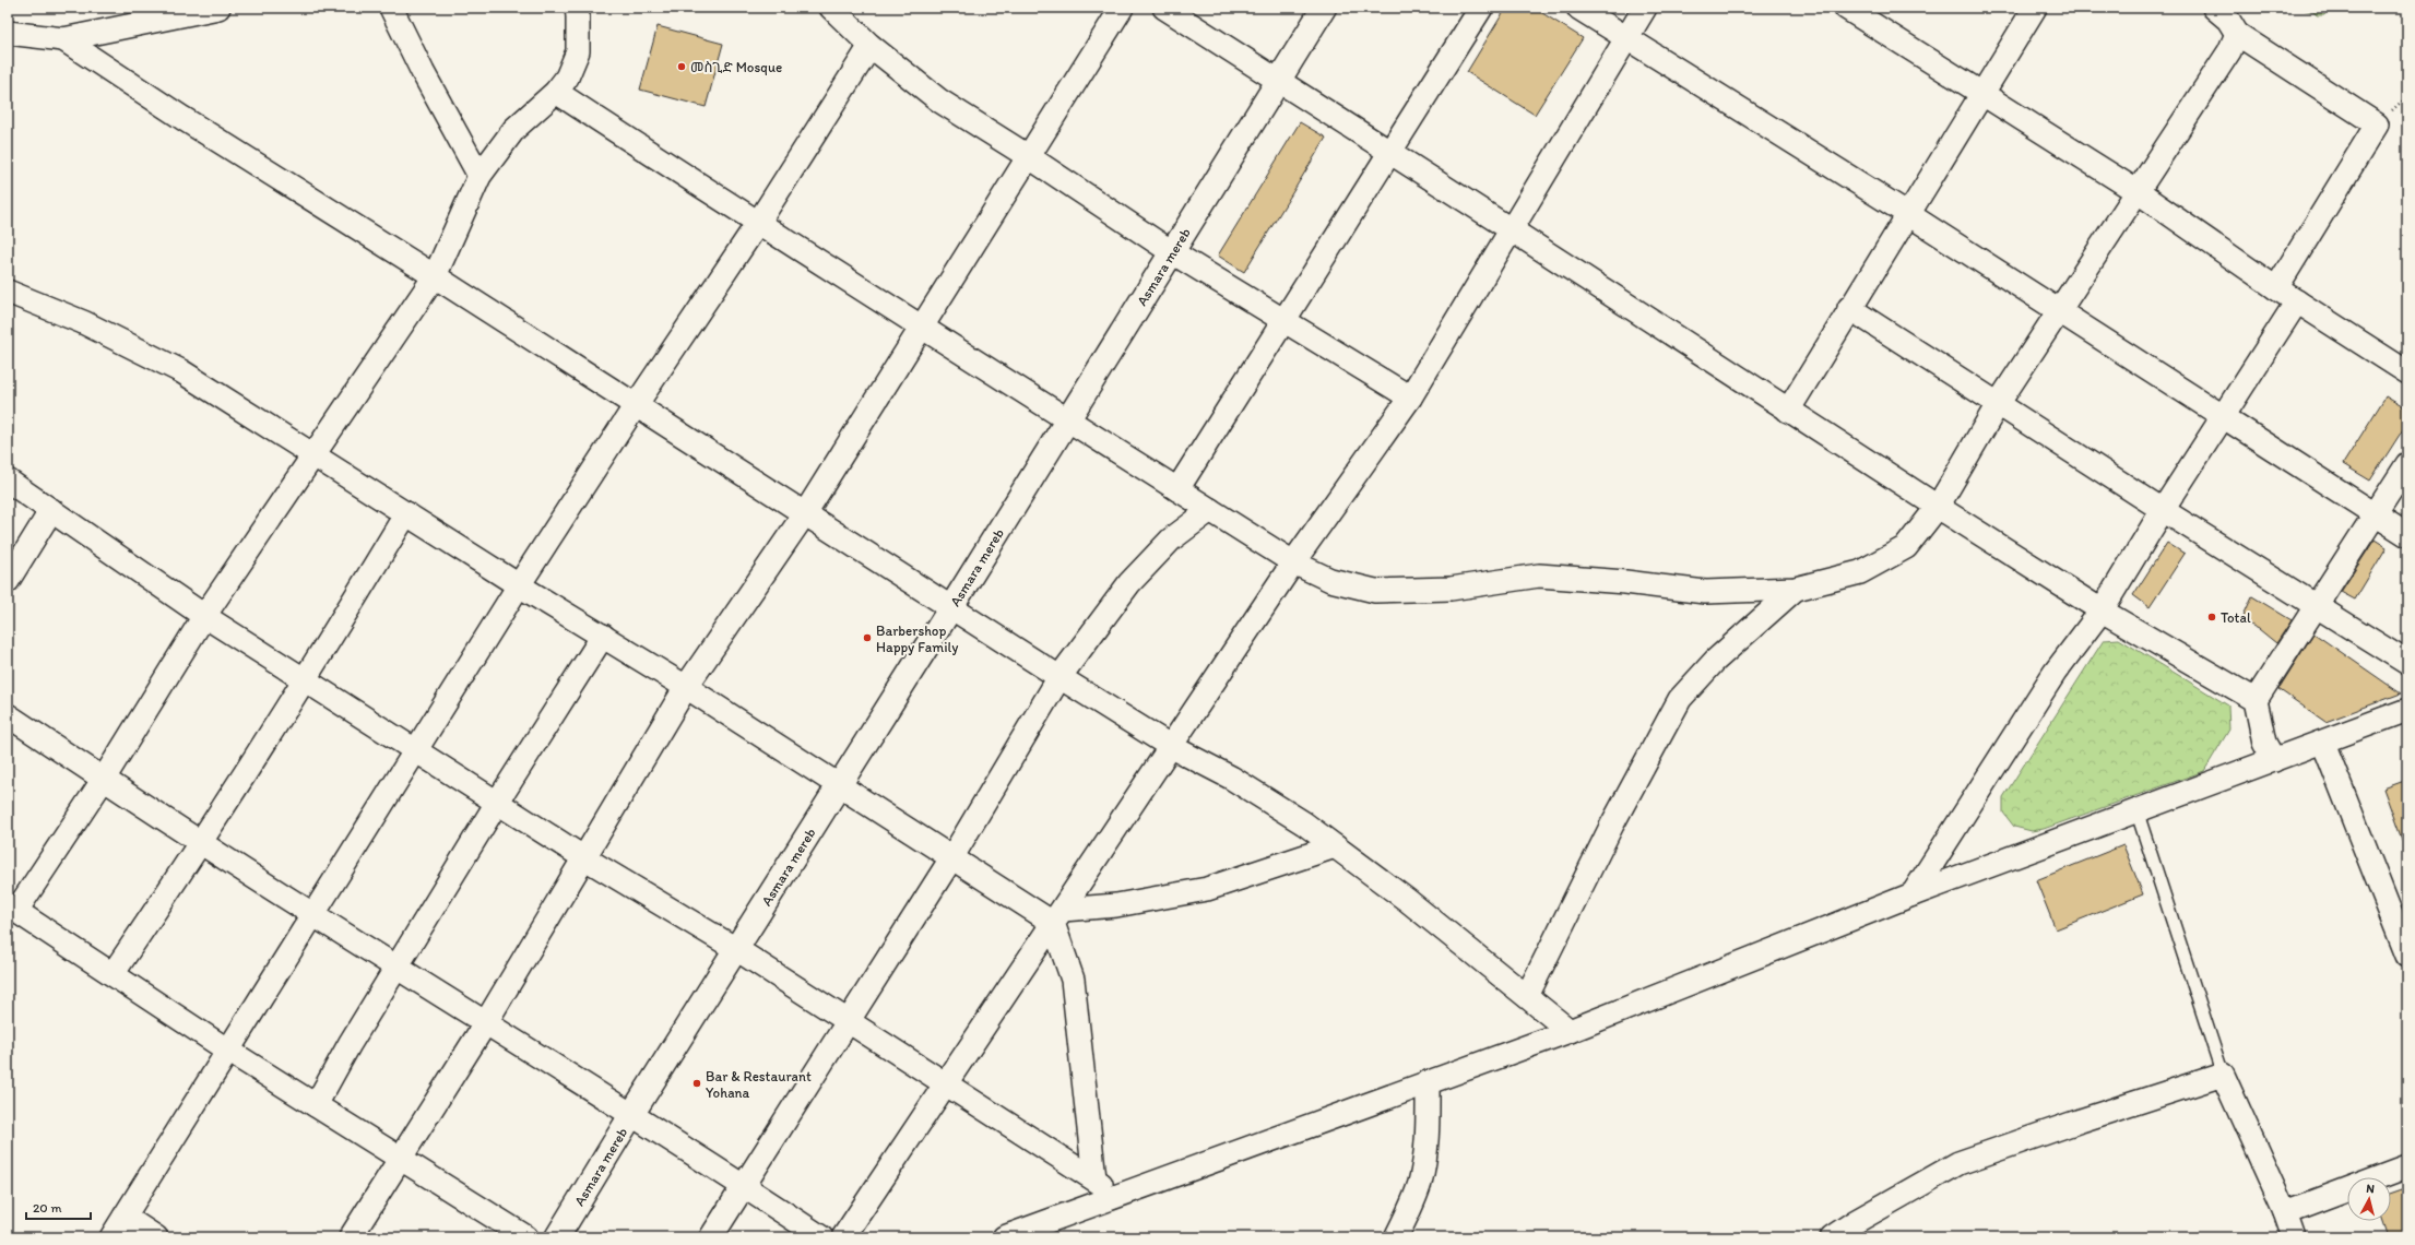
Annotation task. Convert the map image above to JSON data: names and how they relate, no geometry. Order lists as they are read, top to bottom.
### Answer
{
  "streets": {
    "highway": ["Asmara mereb"]
  },
  "places": [
    "መስጊድ Mosque",
    "Total",
    "Barbershop Happy Family",
    "Bar & Restaurant Yohana"
  ],
  "scale_bar": "20 m",
  "north": "top"
}
